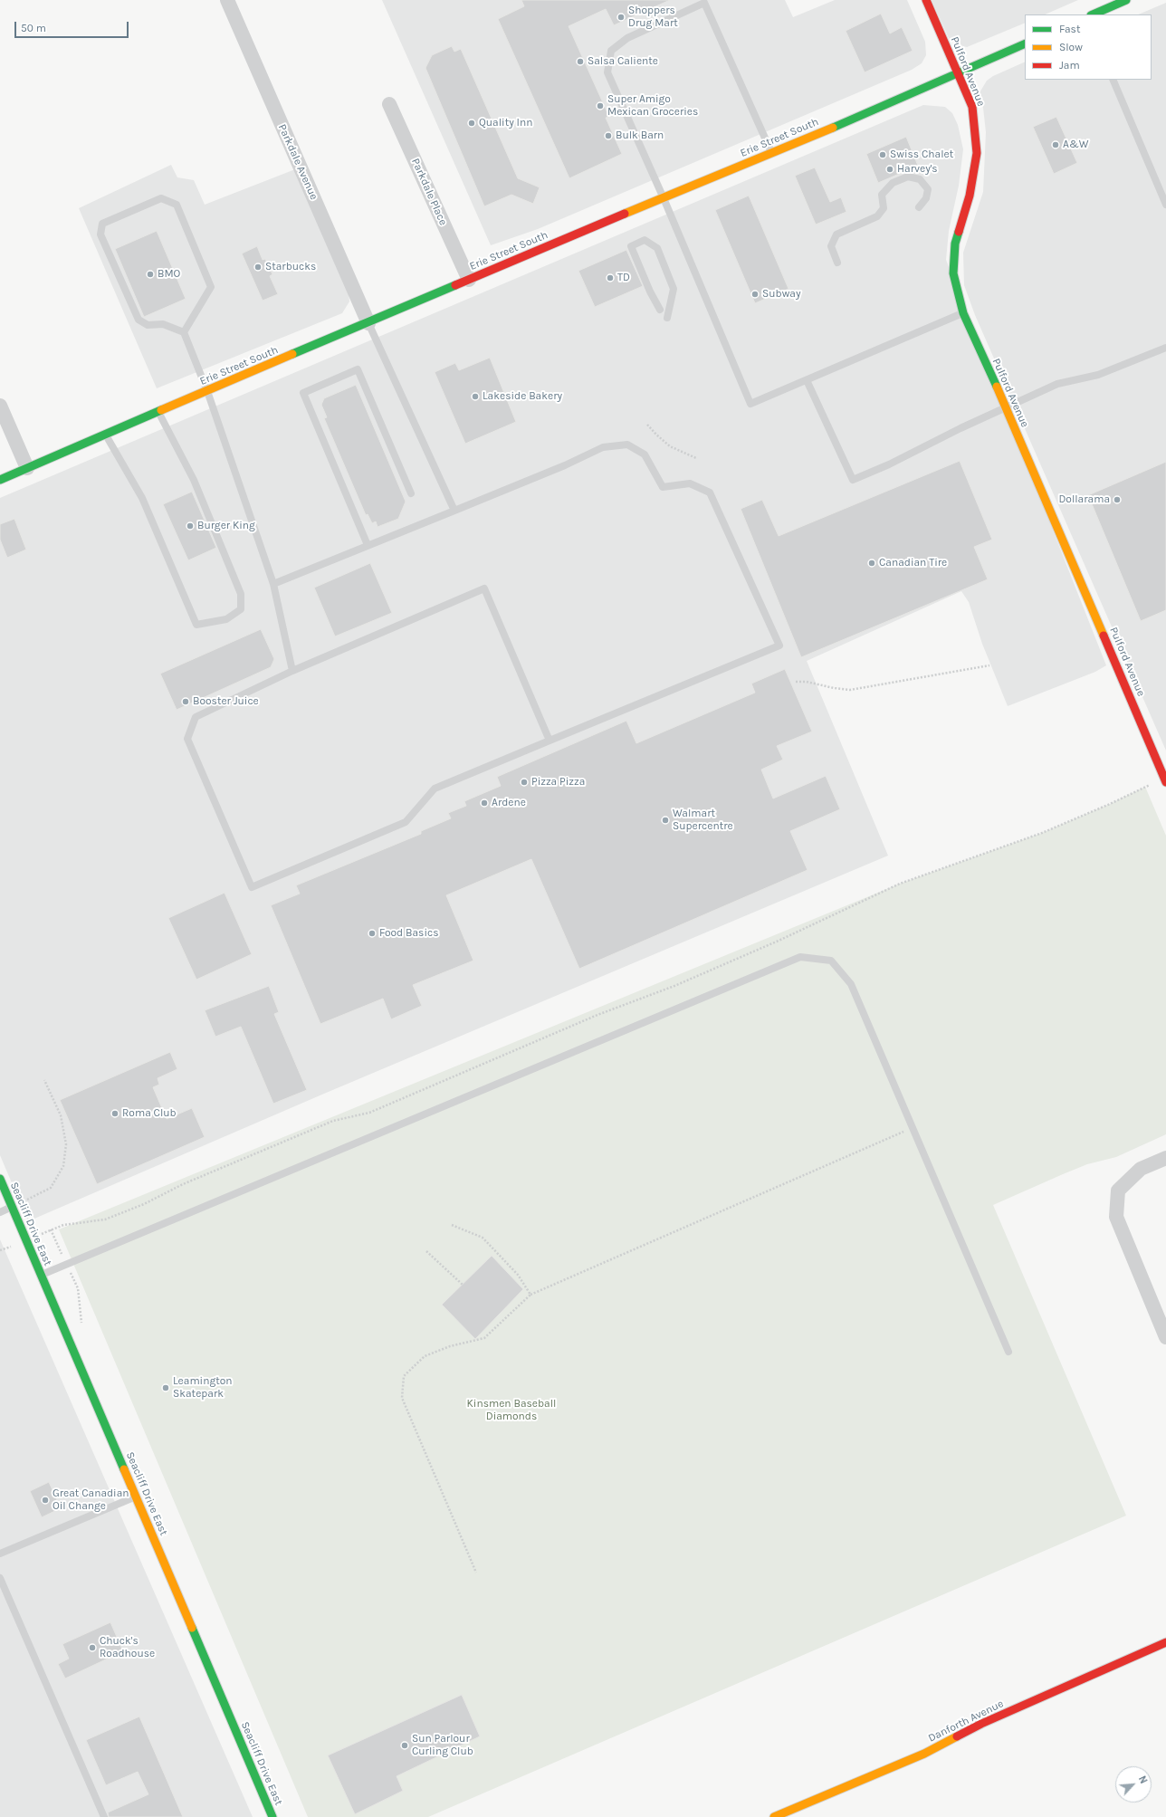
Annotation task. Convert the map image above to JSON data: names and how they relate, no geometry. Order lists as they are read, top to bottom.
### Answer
{
  "streets": {
    "main road": [
      "Pulford Avenue",
      "Erie Street South",
      "Seacliff Drive East",
      "Danforth Avenue"
    ],
    "street": ["Parkdale Avenue", "Parkdale Place"]
  },
  "crossings": [
    ["Pulford Avenue", "Erie Street South"],
    ["Erie Street South", "Parkdale Avenue"],
    ["Erie Street South", "Parkdale Place"]
  ],
  "parks": ["Kinsmen Baseball Diamonds"],
  "places": [
    "Shoppers Drug Mart",
    "Salsa Caliente",
    "Super Amigo Mexican Groceries",
    "Quality Inn",
    "Bulk Barn",
    "A&W",
    "Swiss Chalet",
    "Harvey's",
    "Starbucks",
    "BMO",
    "TD",
    "Subway",
    "Lakeside Bakery",
    "Dollarama",
    "Burger King",
    "Canadian Tire",
    "Booster Juice",
    "Pizza Pizza",
    "Ardene",
    "Walmart Supercentre",
    "Food Basics",
    "Roma Club",
    "Leamington Skatepark",
    "Great Canadian Oil Change",
    "Chuck's Roadhouse",
    "Sun Parlour Curling Club"
  ],
  "legend": ["Fast", "Slow", "Jam"],
  "scale_bar": "50 m",
  "north": "top right"
}
